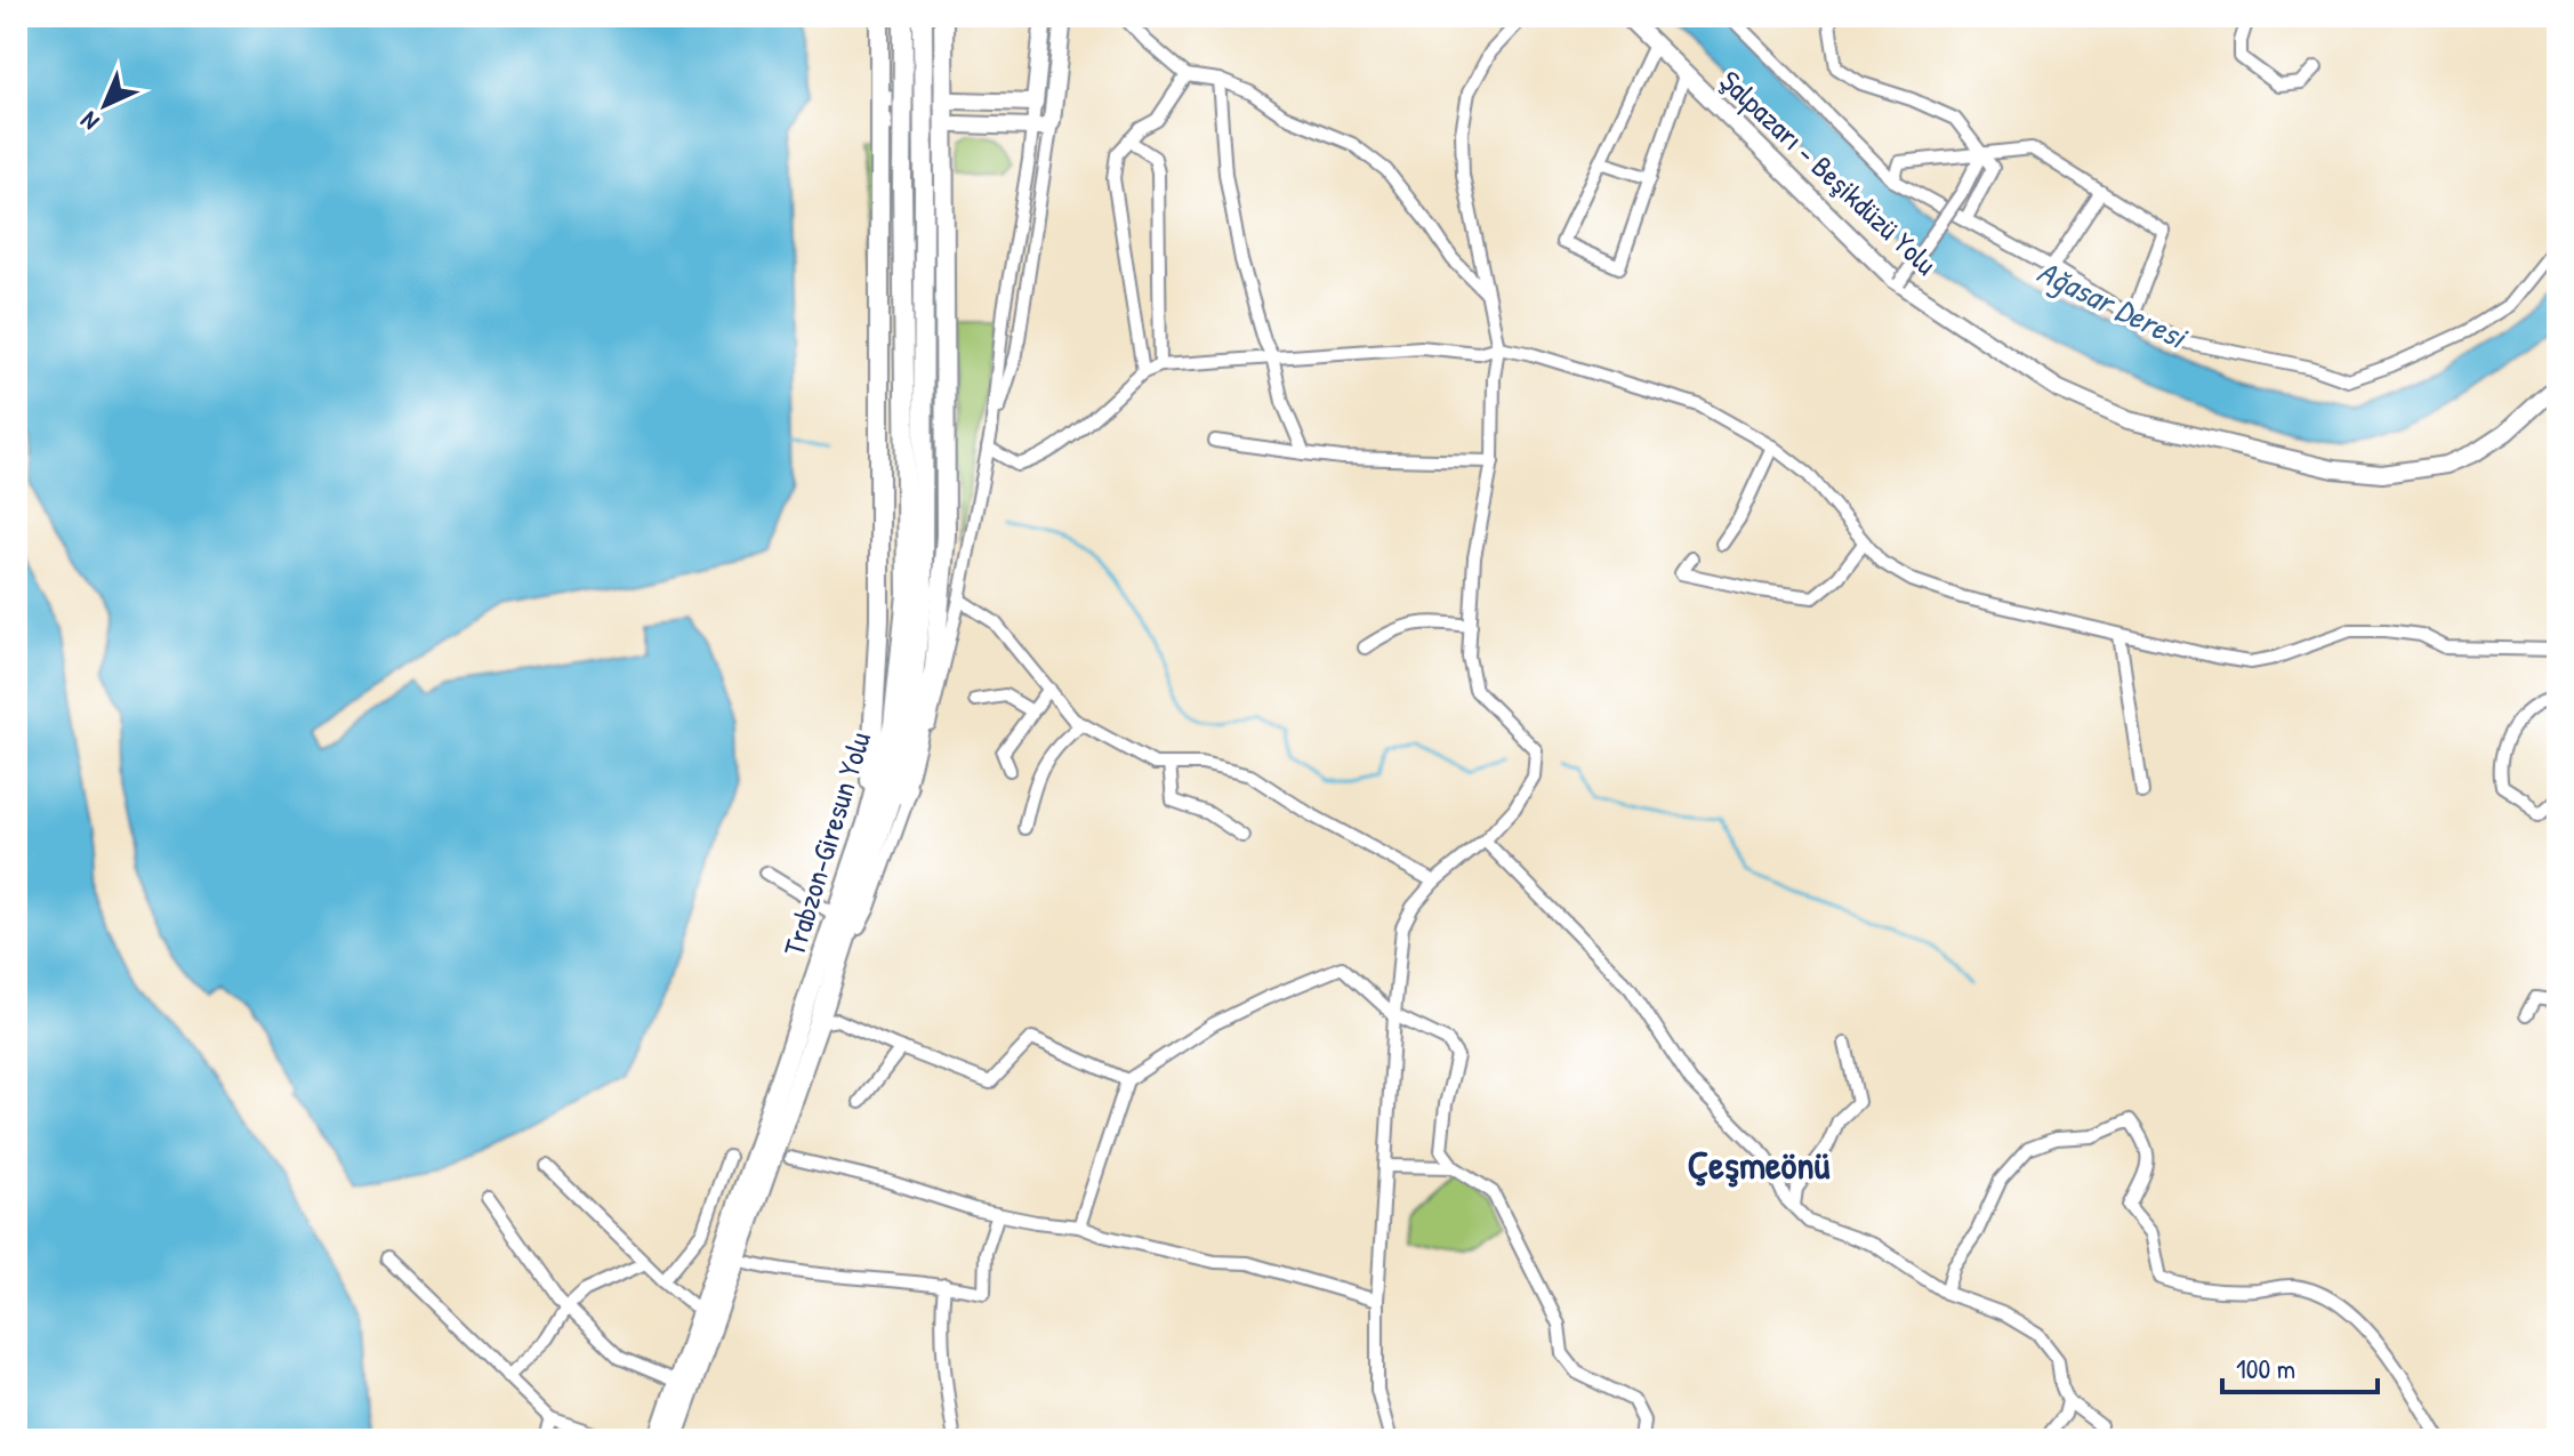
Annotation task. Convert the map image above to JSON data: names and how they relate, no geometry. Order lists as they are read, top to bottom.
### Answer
{
  "streets": {
    "highway": ["Trabzon-Giresun Yolu"],
    "main road": ["Şalpazarı - Beşikdüzü Yolu"]
  },
  "districts": ["Çeşmeönü"],
  "water": ["Ağasar Deresi"],
  "scale_bar": "100 m",
  "north": "bottom left"
}
